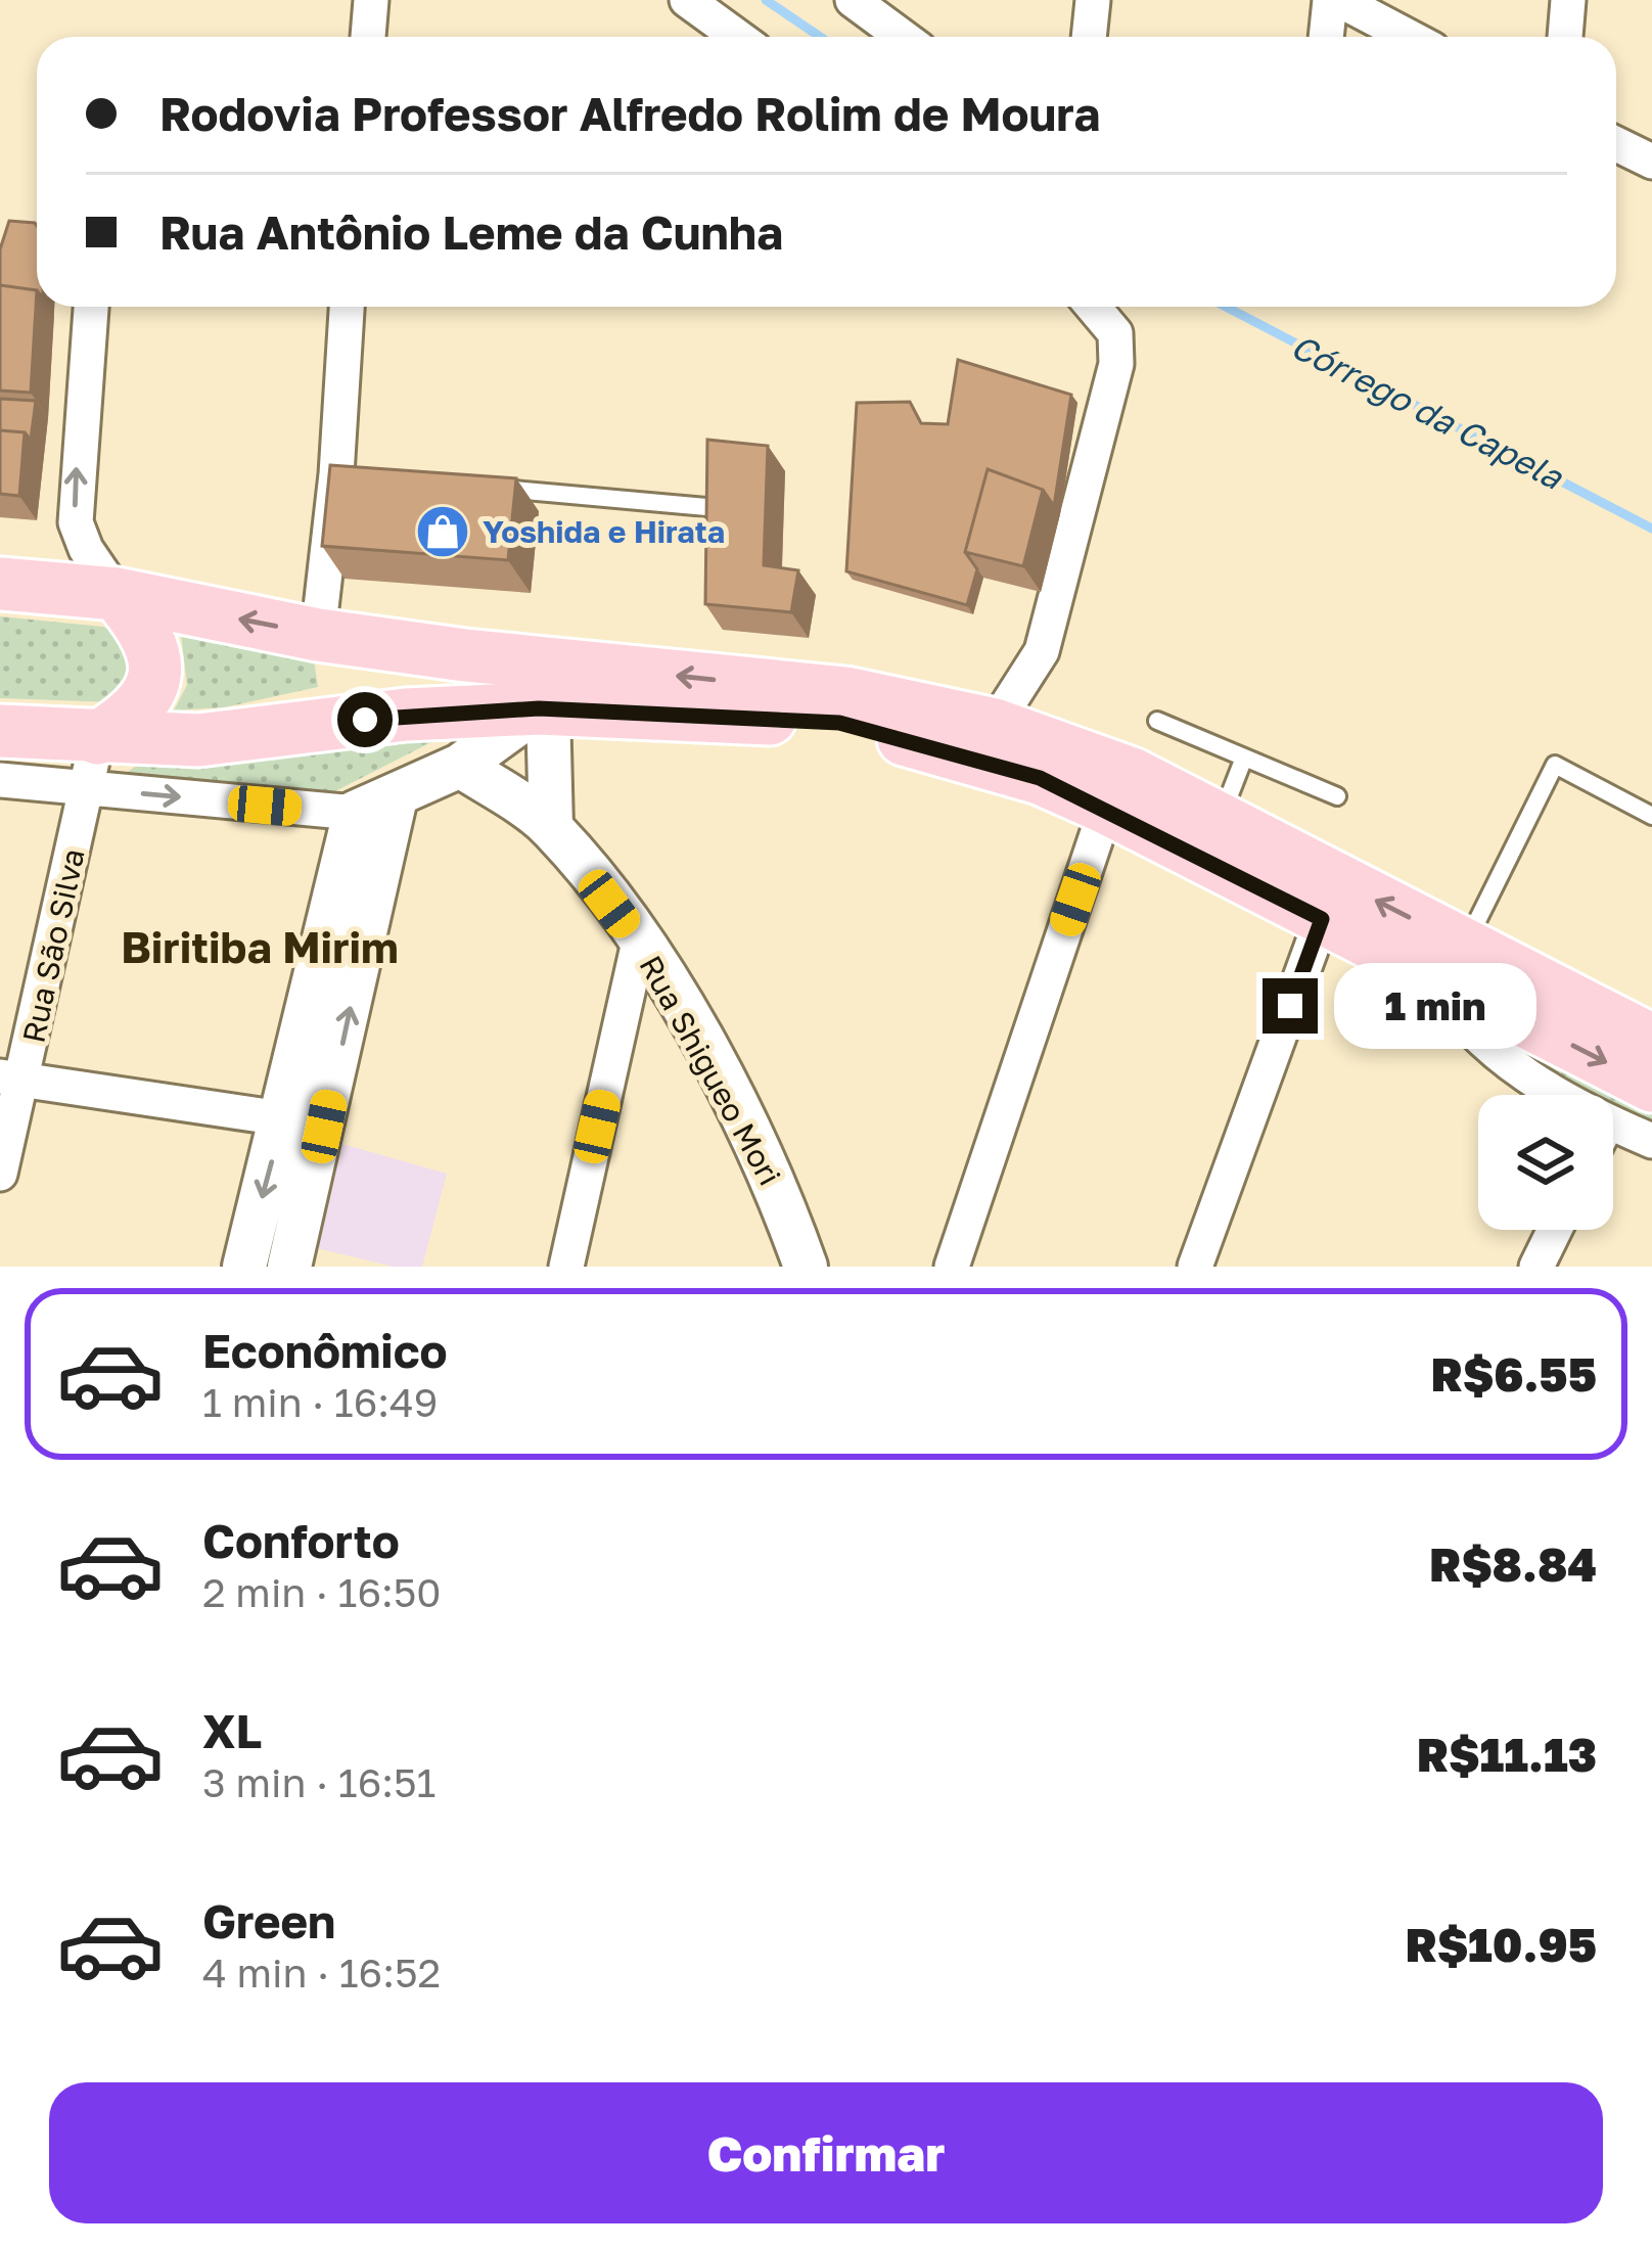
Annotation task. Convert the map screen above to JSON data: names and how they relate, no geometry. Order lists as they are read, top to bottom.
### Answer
{
  "streets": {
    "street": ["Rua São Silva", "Rua Shigueo Mori"]
  },
  "districts": ["Biritiba Mirim"],
  "water": ["Córrego da Capela"],
  "places": {
    "shop": ["Yoshida e Hirata"]
  },
  "page": {
    "banner": ["Rodovia Professor Alfredo Rolim de Moura", "Rua Antônio Leme da Cunha"],
    "bubble": "1 min",
    "list": [
      {
        "name": "Econômico",
        "note": "1 min · 16:49",
        "value": "R$6.55"
      },
      {
        "name": "Conforto",
        "note": "2 min · 16:50",
        "value": "R$8.84"
      },
      {
        "name": "XL",
        "note": "3 min · 16:51",
        "value": "R$11.13"
      },
      {
        "name": "Green",
        "note": "4 min · 16:52",
        "value": "R$10.95"
      }
    ],
    "buttons": "Confirmar"
  }
}
